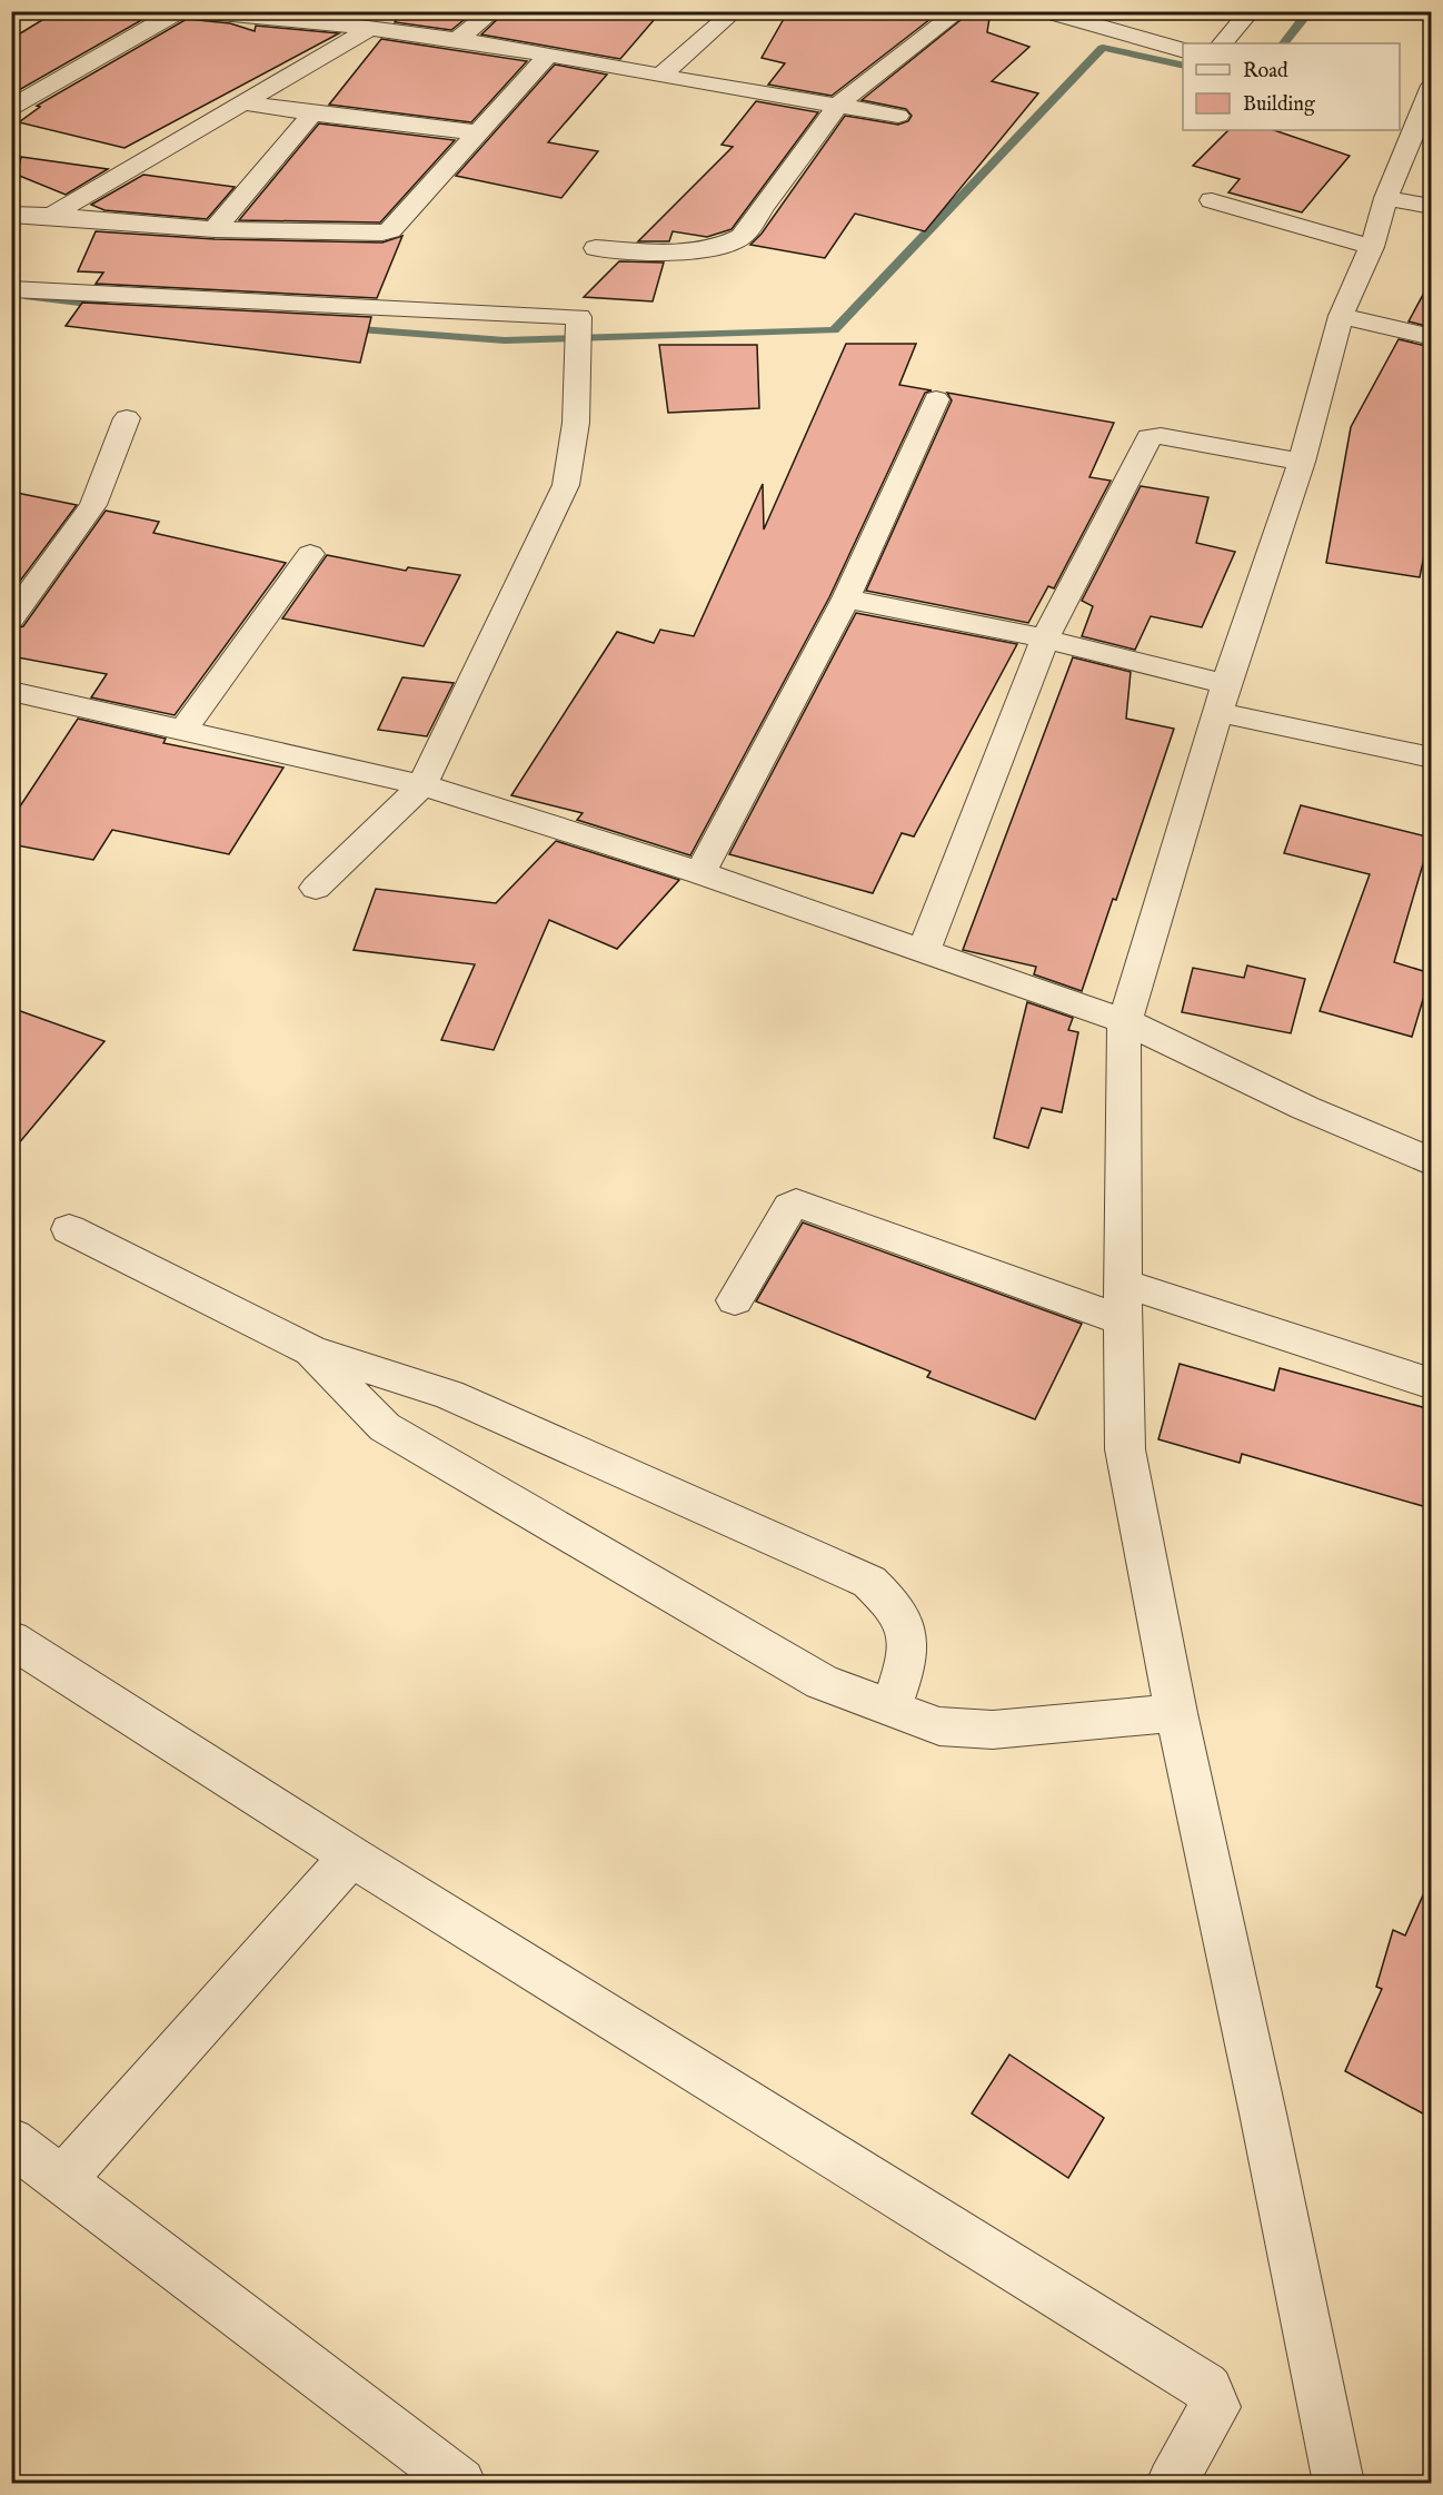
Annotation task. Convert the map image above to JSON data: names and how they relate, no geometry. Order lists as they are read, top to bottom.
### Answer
{
  "legend": ["Road", "Building"]
}
